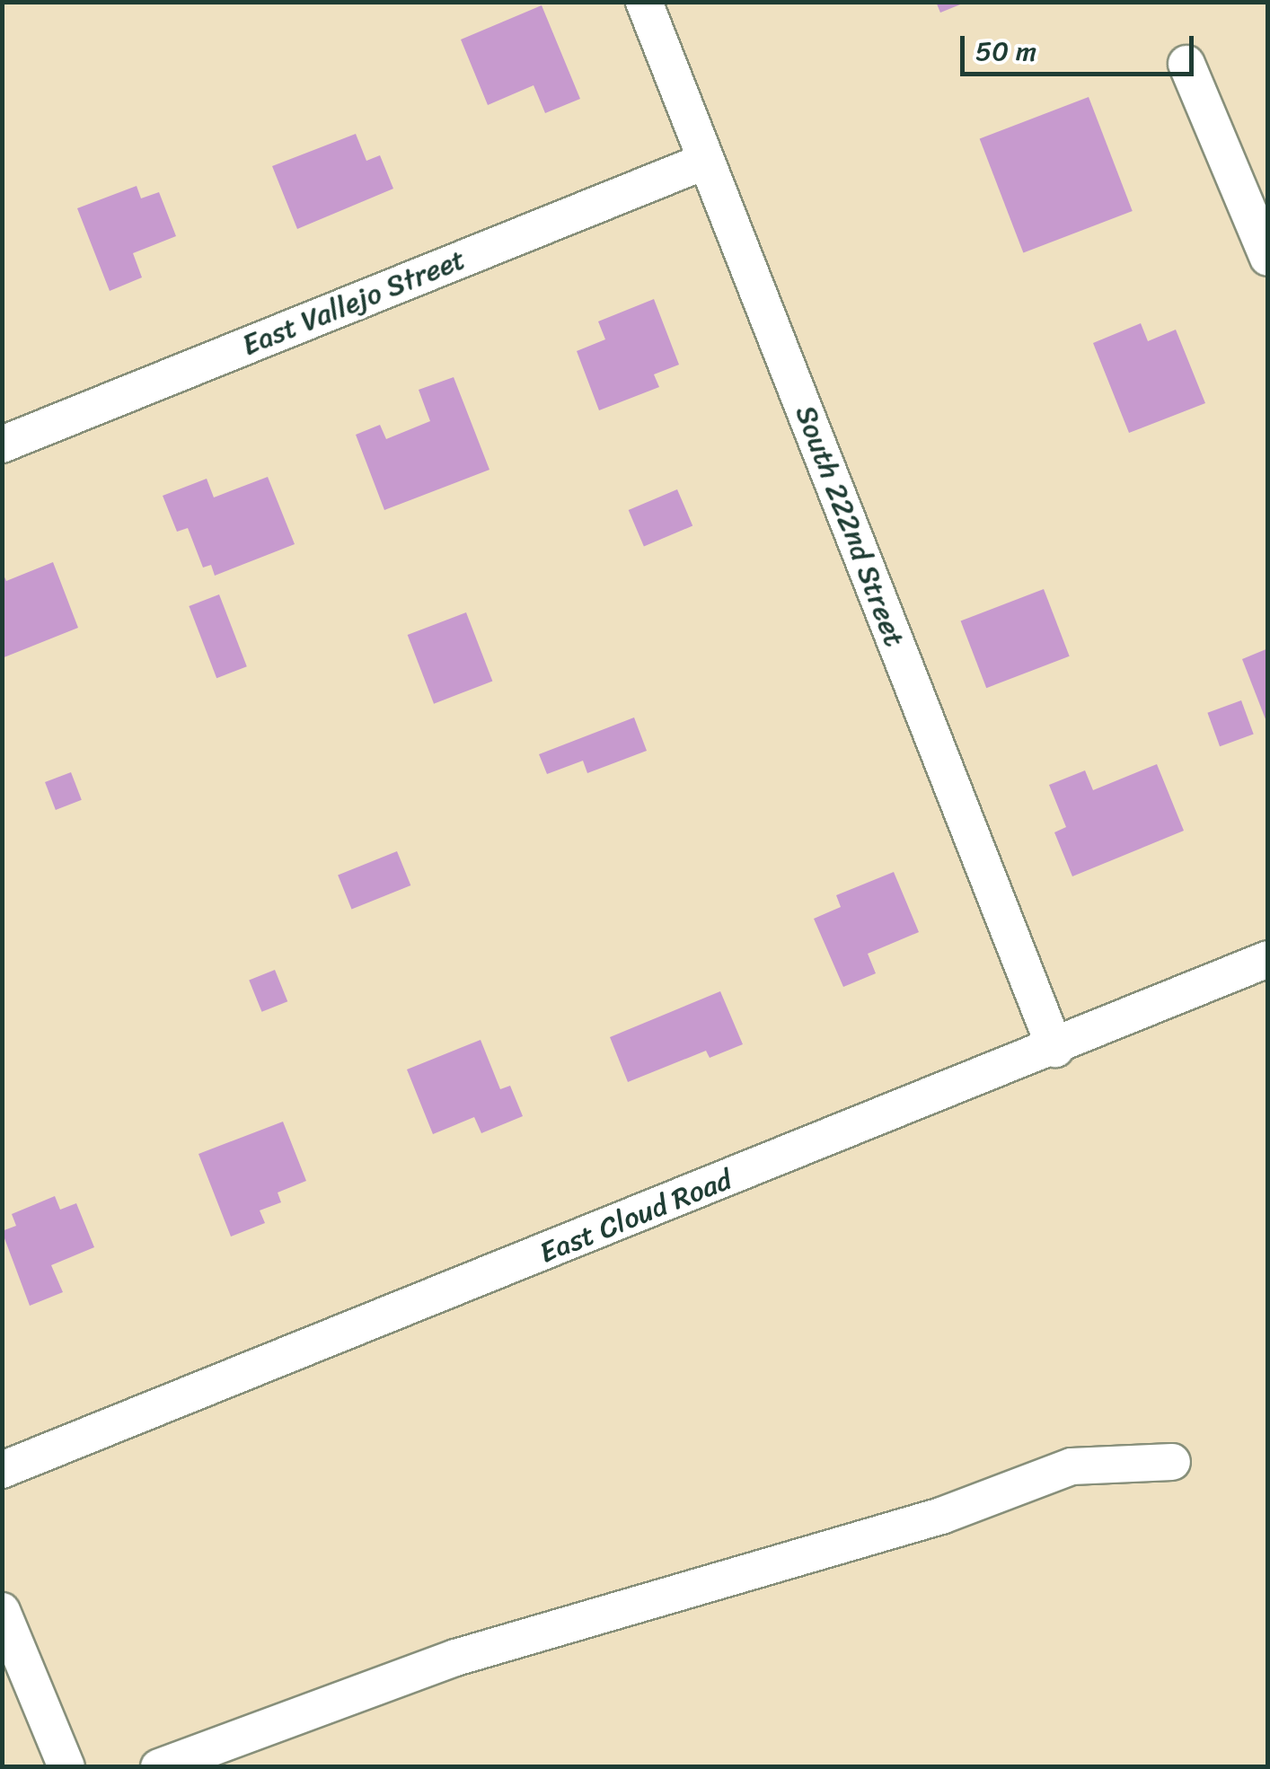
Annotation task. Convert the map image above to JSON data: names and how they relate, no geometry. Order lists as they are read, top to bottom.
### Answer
{
  "streets": {
    "street": ["East Vallejo Street", "South 222nd Street", "East Cloud Road"]
  },
  "crossings": [
    ["East Vallejo Street", "South 222nd Street"],
    ["South 222nd Street", "East Cloud Road"]
  ],
  "scale_bar": "50 m"
}
